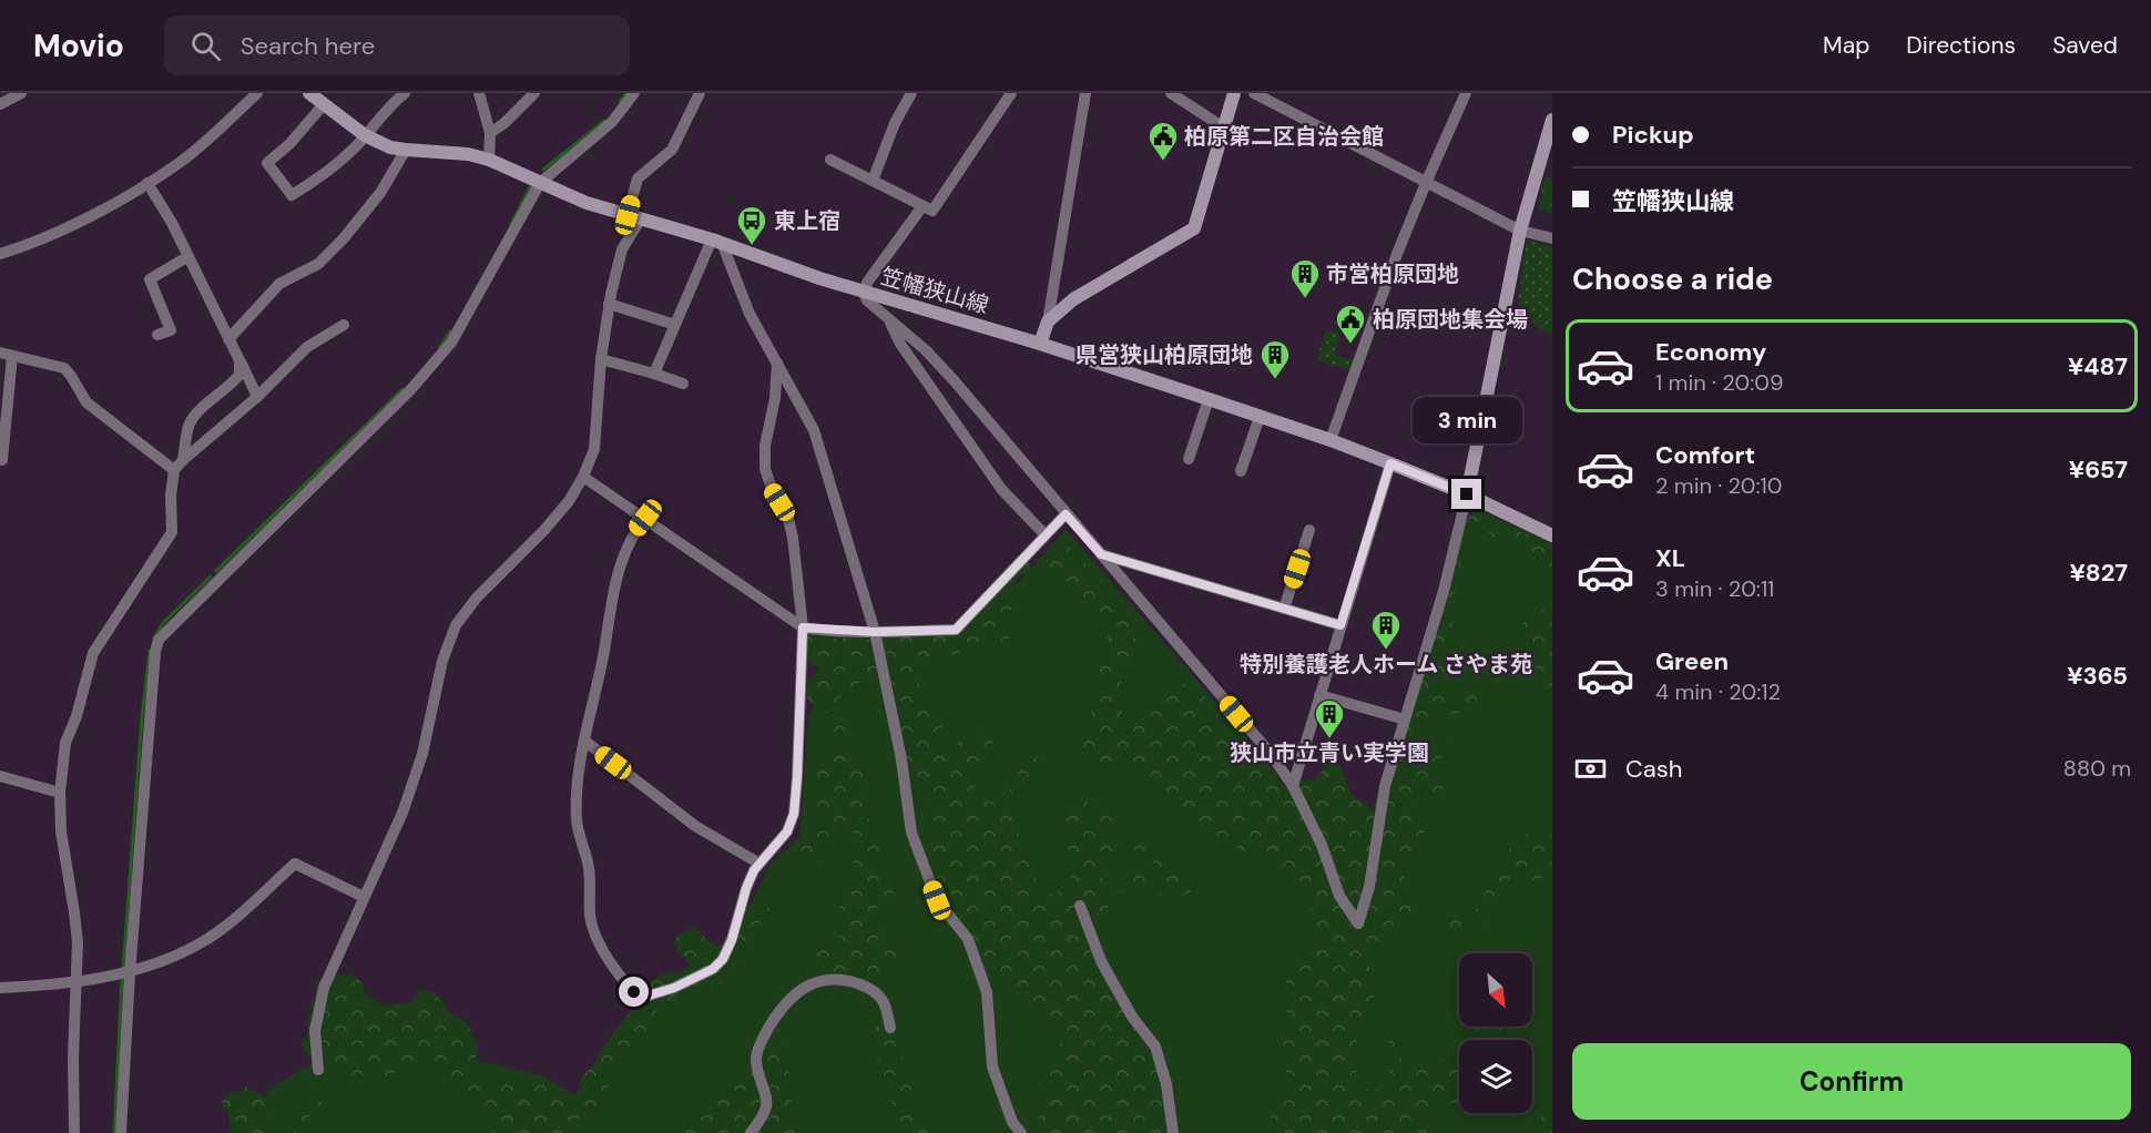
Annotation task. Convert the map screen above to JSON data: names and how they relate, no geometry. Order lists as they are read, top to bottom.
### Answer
{
  "streets": {
    "main road": ["笠幡狭山線"]
  },
  "places": {
    "public building": ["柏原第二区自治会館", "柏原団地集会場"],
    "bus stop": ["東上宿"],
    "building": [
      "市営柏原団地",
      "県営狭山柏原団地",
      "特別養護老人ホーム さやま苑",
      "狭山市立青い実学園"
    ]
  },
  "north": "bottom right",
  "page": {
    "header": "Movio",
    "search": "Search here",
    "nav": ["Map", "Directions", "Saved"],
    "banner": ["Pickup", "笠幡狭山線"],
    "heading": "Choose a ride",
    "list": [
      {
        "name": "Economy",
        "note": "1 min · 20:09",
        "value": "¥487"
      },
      {
        "name": "Comfort",
        "note": "2 min · 20:10",
        "value": "¥657"
      },
      {
        "name": "XL",
        "note": "3 min · 20:11",
        "value": "¥827"
      },
      {
        "name": "Green",
        "note": "4 min · 20:12",
        "value": "¥365"
      }
    ],
    "bubble": "3 min",
    "pay": ["Cash", "880 m"],
    "buttons": "Confirm"
  }
}
